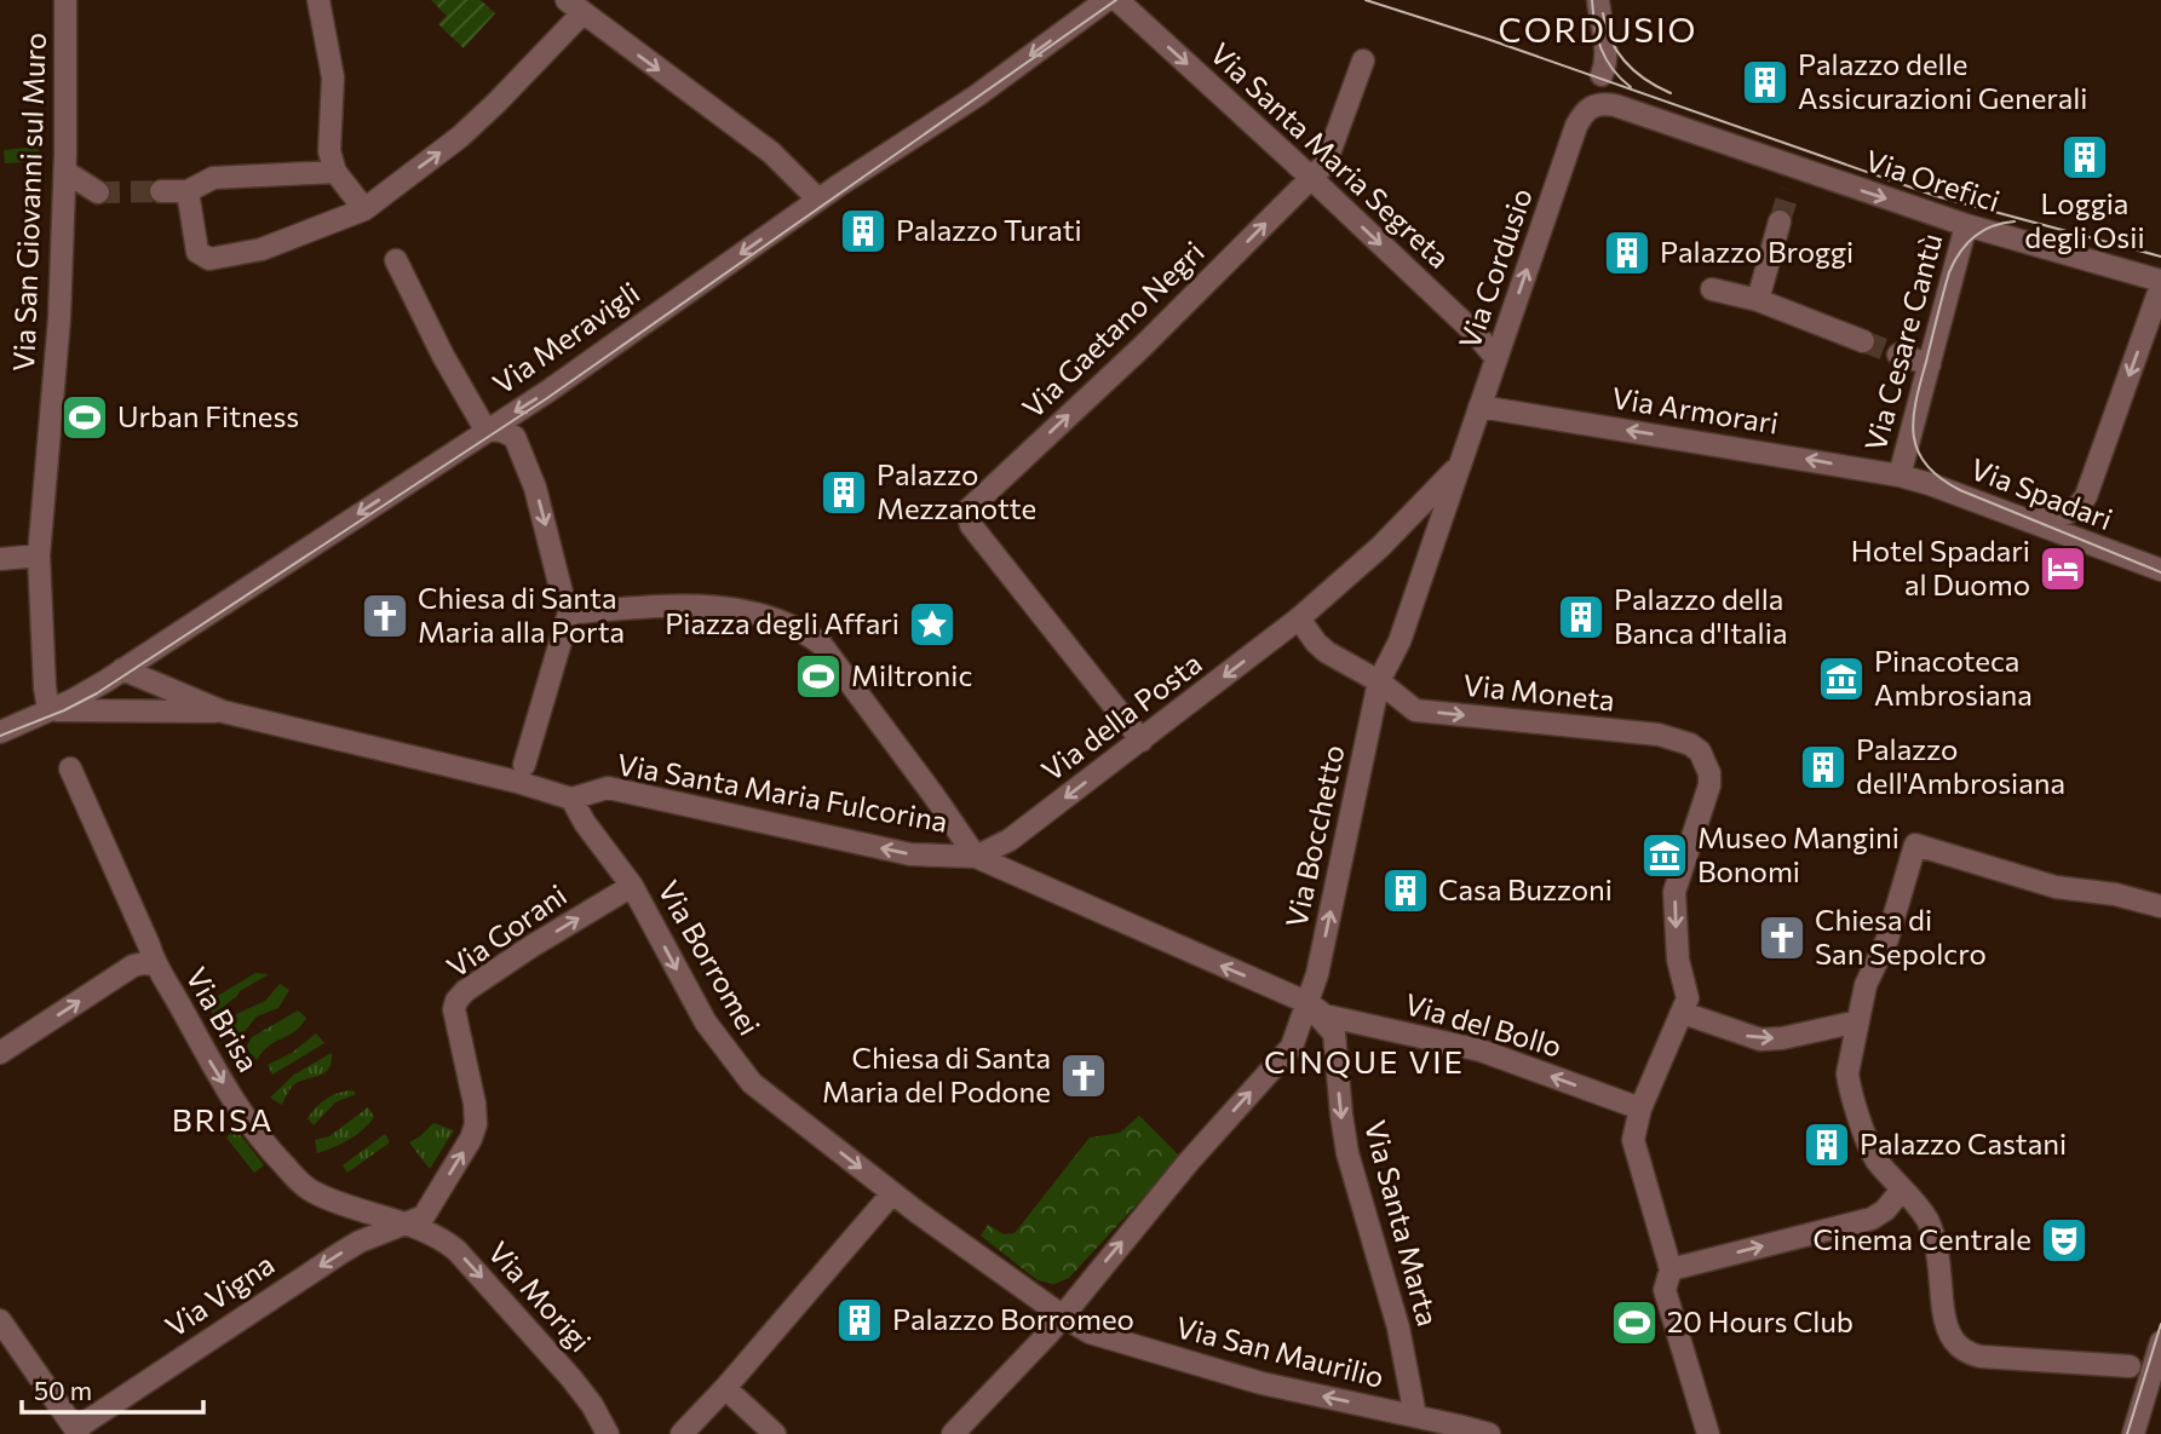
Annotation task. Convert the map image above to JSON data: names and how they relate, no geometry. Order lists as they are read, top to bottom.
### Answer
{
  "streets": {
    "street": [
      "Via Santa Maria Segreta",
      "Via Orefici",
      "Via San Giovanni sul Muro",
      "Via Cordusio",
      "Via Gaetano Negri",
      "Via Meravigli",
      "Via Cesare Cantù",
      "Via Armorari",
      "Via Spadari",
      "Via Moneta",
      "Via della Posta",
      "Via Santa Maria Fulcorina",
      "Via Bocchetto",
      "Via Gorani",
      "Via Borromei",
      "Via Brisa",
      "Via del Bollo",
      "Via Santa Marta",
      "Via Vigna",
      "Via Morigi",
      "Via San Maurilio"
    ]
  },
  "crossings": [
    ["Via Santa Maria Segreta", "Via Cordusio"],
    ["Via Santa Maria Segreta", "Via Gaetano Negri"],
    ["Via Orefici", "Via Cordusio"],
    ["Via Orefici", "Via Cesare Cantù"],
    ["Via San Giovanni sul Muro", "Via Meravigli"],
    ["Via Cordusio", "Via Armorari"],
    ["Via Cordusio", "Via della Posta"],
    ["Via Cordusio", "Via Bocchetto"],
    ["Via Gaetano Negri", "Via della Posta"],
    ["Via Cesare Cantù", "Via Armorari"],
    ["Via Cesare Cantù", "Via Spadari"],
    ["Via Armorari", "Via Spadari"],
    ["Via Moneta", "Via della Posta"],
    ["Via Moneta", "Via Bocchetto"],
    ["Via della Posta", "Via Santa Maria Fulcorina"],
    ["Via della Posta", "Via Bocchetto"],
    ["Via Santa Maria Fulcorina", "Via Bocchetto"],
    ["Via Santa Maria Fulcorina", "Via Borromei"],
    ["Via Santa Maria Fulcorina", "Via del Bollo"],
    ["Via Santa Maria Fulcorina", "Via Santa Marta"],
    ["Via Bocchetto", "Via Borromei"],
    ["Via Bocchetto", "Via del Bollo"],
    ["Via Bocchetto", "Via Santa Marta"],
    ["Via Bocchetto", "Via San Maurilio"],
    ["Via Gorani", "Via Borromei"],
    ["Via Gorani", "Via Brisa"],
    ["Via Gorani", "Via Vigna"],
    ["Via Gorani", "Via Morigi"],
    ["Via Borromei", "Via San Maurilio"],
    ["Via Brisa", "Via Vigna"],
    ["Via Brisa", "Via Morigi"],
    ["Via del Bollo", "Via Santa Marta"],
    ["Via Santa Marta", "Via San Maurilio"],
    ["Via Vigna", "Via Morigi"]
  ],
  "one_way": [
    "Via Santa Maria Segreta",
    "Via Cordusio",
    "Via Meravigli",
    "Via della Posta",
    "Via Santa Maria Fulcorina",
    "Via Bocchetto",
    "Via Gorani",
    "Via Borromei",
    "Via Brisa",
    "Via del Bollo",
    "Via Santa Marta",
    "Via Vigna",
    "Via Morigi",
    "Via San Maurilio"
  ],
  "districts": ["CORDUSIO", "CINQUE VIE", "BRISA"],
  "places": {
    "building": [
      "Palazzo delle Assicurazioni Generali",
      "Loggia degli Osii",
      "Palazzo Turati",
      "Palazzo Broggi",
      "Palazzo Mezzanotte",
      "Palazzo della Banca d'Italia",
      "Palazzo dell'Ambrosiana",
      "Casa Buzzoni",
      "Palazzo Castani",
      "Palazzo Borromeo"
    ],
    "sports": ["Urban Fitness", "Miltronic", "20 Hours Club"],
    "hotel": ["Hotel Spadari al Duomo"],
    "church": ["Chiesa di Santa Maria alla Porta", "Chiesa di San Sepolcro", "Chiesa di Santa Maria del Podone"],
    "place": ["Piazza degli Affari"],
    "museum": ["Pinacoteca Ambrosiana", "Museo Mangini Bonomi"],
    "theatre": ["Cinema Centrale"]
  },
  "scale_bar": "50 m"
}
